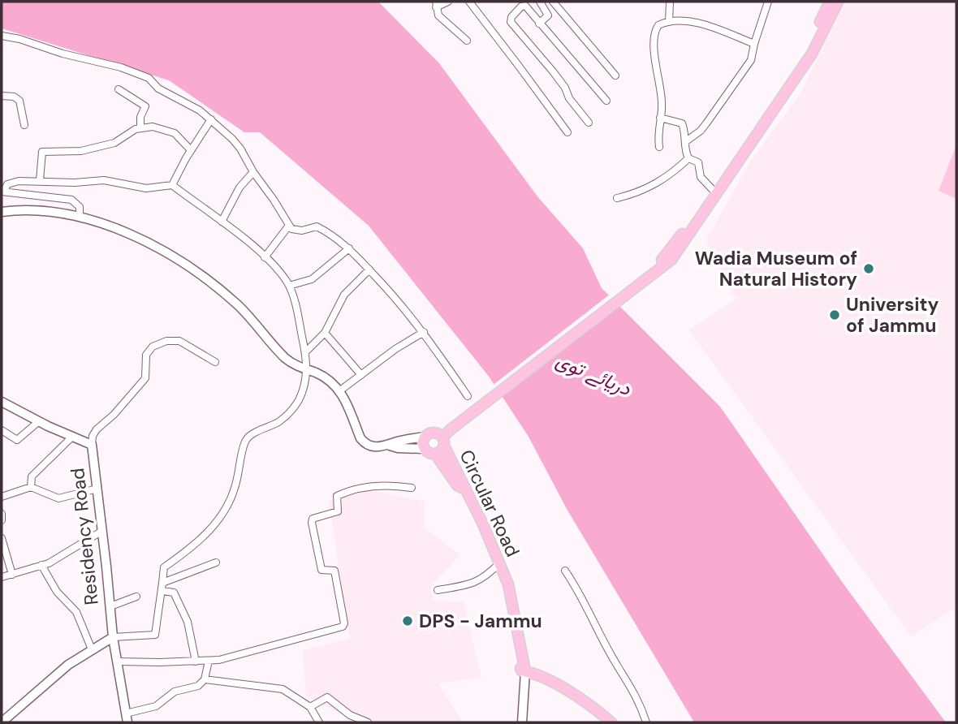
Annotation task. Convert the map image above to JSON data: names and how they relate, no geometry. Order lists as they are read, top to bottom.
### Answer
{
  "streets": {
    "main road": ["Circular Road", "Residency Road"]
  },
  "water": ["دریائے توی"],
  "places": ["Wadia Museum of Natural History", "University of Jammu", "DPS - Jammu"]
}
